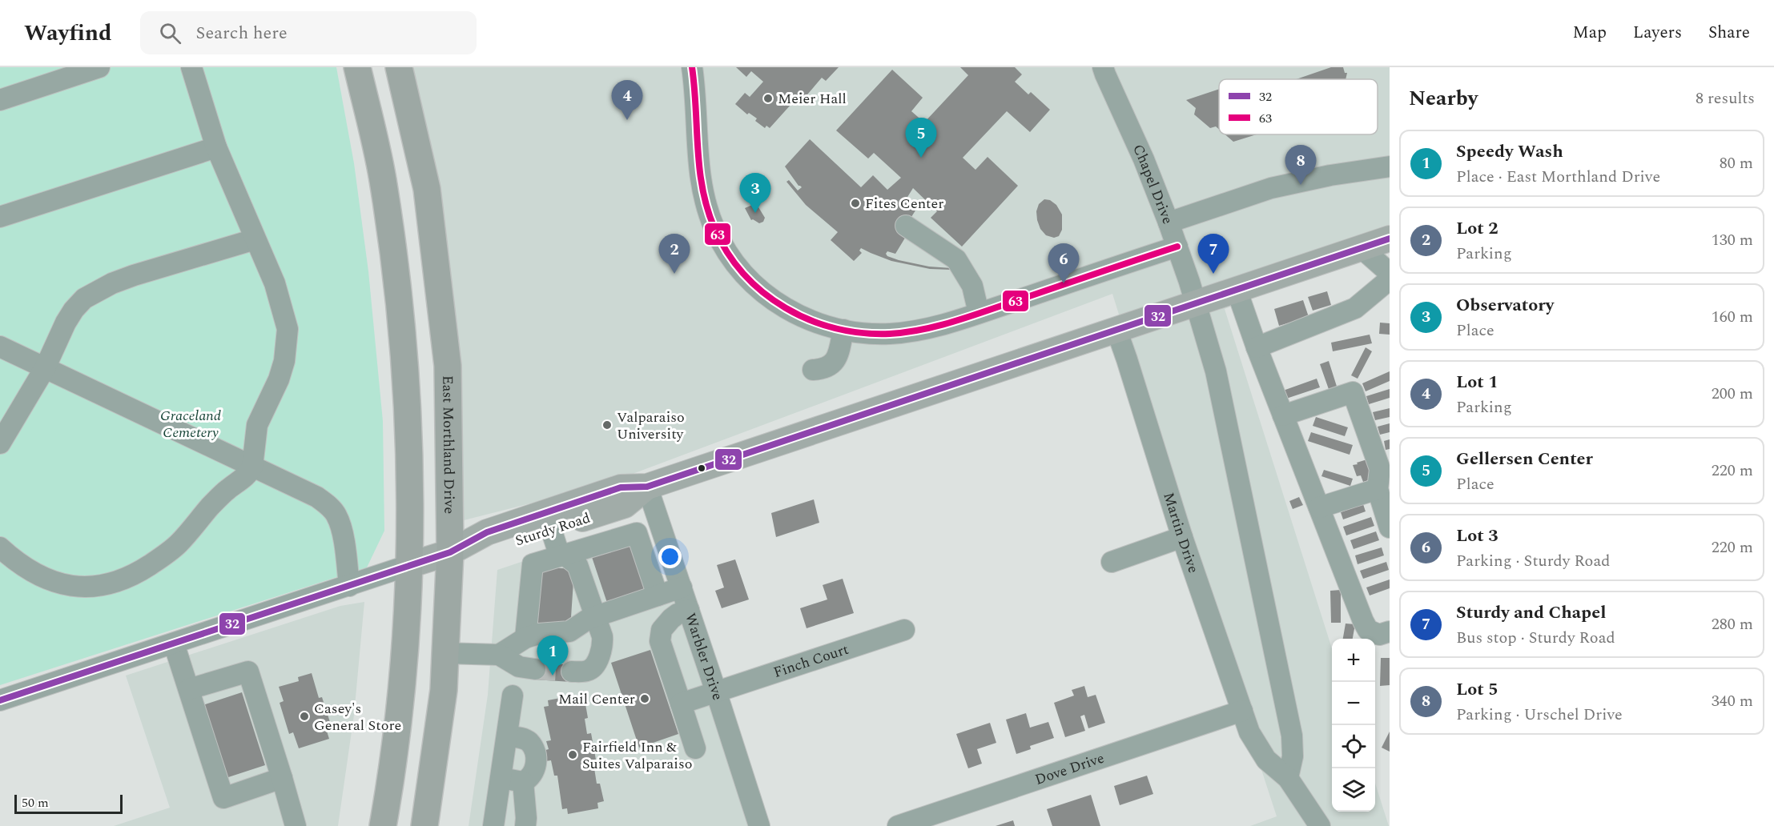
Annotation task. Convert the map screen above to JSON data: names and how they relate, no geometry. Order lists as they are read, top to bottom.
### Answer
{
  "streets": {
    "highway": ["East Morthland Drive"],
    "main road": ["Sturdy Road"],
    "street": [
      "Chapel Drive",
      "Martin Drive",
      "Warbler Drive",
      "Finch Court",
      "Dove Drive"
    ]
  },
  "crossings": [
    ["Chapel Drive", "Sturdy Road"],
    ["Chapel Drive", "Martin Drive"],
    ["East Morthland Drive", "Sturdy Road"],
    ["Sturdy Road", "Martin Drive"],
    ["Sturdy Road", "Warbler Drive"],
    ["Martin Drive", "Dove Drive"],
    ["Warbler Drive", "Finch Court"]
  ],
  "parks": ["Graceland Cemetery"],
  "places": [
    "Meier Hall",
    "Fites Center",
    "Valparaiso University",
    "Mail Center",
    "Casey's General Store",
    "Fairfield Inn & Suites Valparaiso"
  ],
  "lines": ["transit line 63", "transit line 32"],
  "legend": ["32", "63"],
  "scale_bar": "50 m",
  "page": {
    "header": "Wayfind",
    "search": "Search here",
    "nav": ["Map", "Layers", "Share"],
    "heading": ["Nearby", "8 results"],
    "pins": [
      "4",
      "5",
      "8",
      "3",
      "2",
      "7",
      "6",
      "1"
    ],
    "list": [
      {
        "mark": "1",
        "name": "Speedy Wash",
        "note": "Place · East Morthland Drive",
        "value": "80 m"
      },
      {
        "mark": "2",
        "name": "Lot 2",
        "note": "Parking",
        "value": "130 m"
      },
      {
        "mark": "3",
        "name": "Observatory",
        "note": "Place",
        "value": "160 m"
      },
      {
        "mark": "4",
        "name": "Lot 1",
        "note": "Parking",
        "value": "200 m"
      },
      {
        "mark": "5",
        "name": "Gellersen Center",
        "note": "Place",
        "value": "220 m"
      },
      {
        "mark": "6",
        "name": "Lot 3",
        "note": "Parking · Sturdy Road",
        "value": "220 m"
      },
      {
        "mark": "7",
        "name": "Sturdy and Chapel",
        "note": "Bus stop · Sturdy Road",
        "value": "280 m"
      },
      {
        "mark": "8",
        "name": "Lot 5",
        "note": "Parking · Urschel Drive",
        "value": "340 m"
      }
    ],
    "map_buttons": ["+", "−"],
    "scale": "50 m"
  }
}
